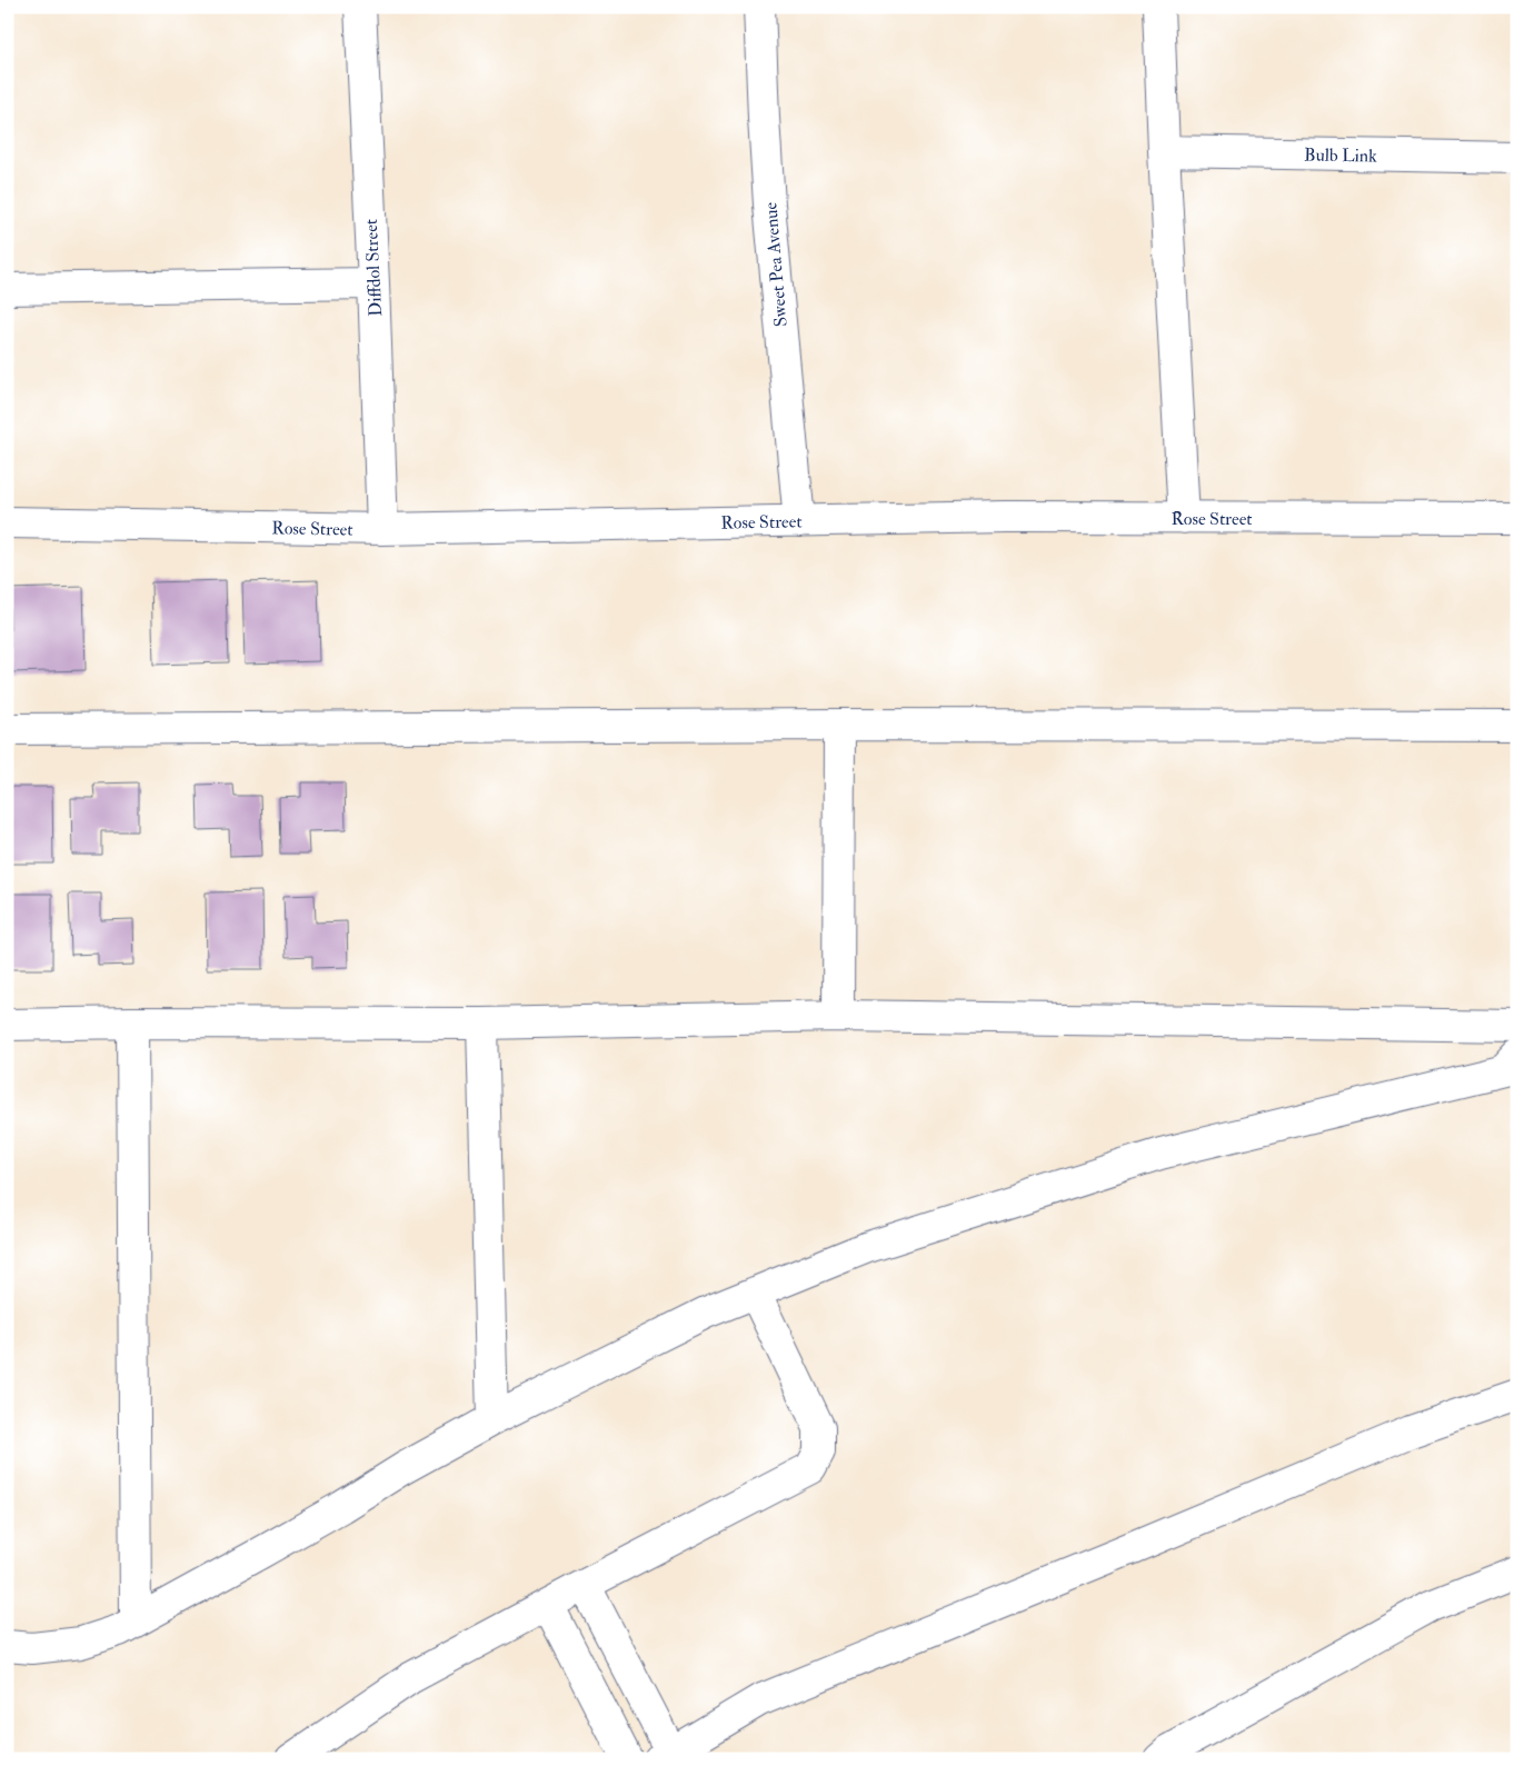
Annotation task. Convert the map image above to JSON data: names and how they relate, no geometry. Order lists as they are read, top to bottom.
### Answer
{
  "streets": {
    "street": [
      "Bulb Link",
      "Sweet Pea Avenue",
      "Diffdol Street",
      "Rose Street"
    ]
  },
  "crossings": [
    ["Sweet Pea Avenue", "Rose Street"],
    ["Diffdol Street", "Rose Street"]
  ]
}
